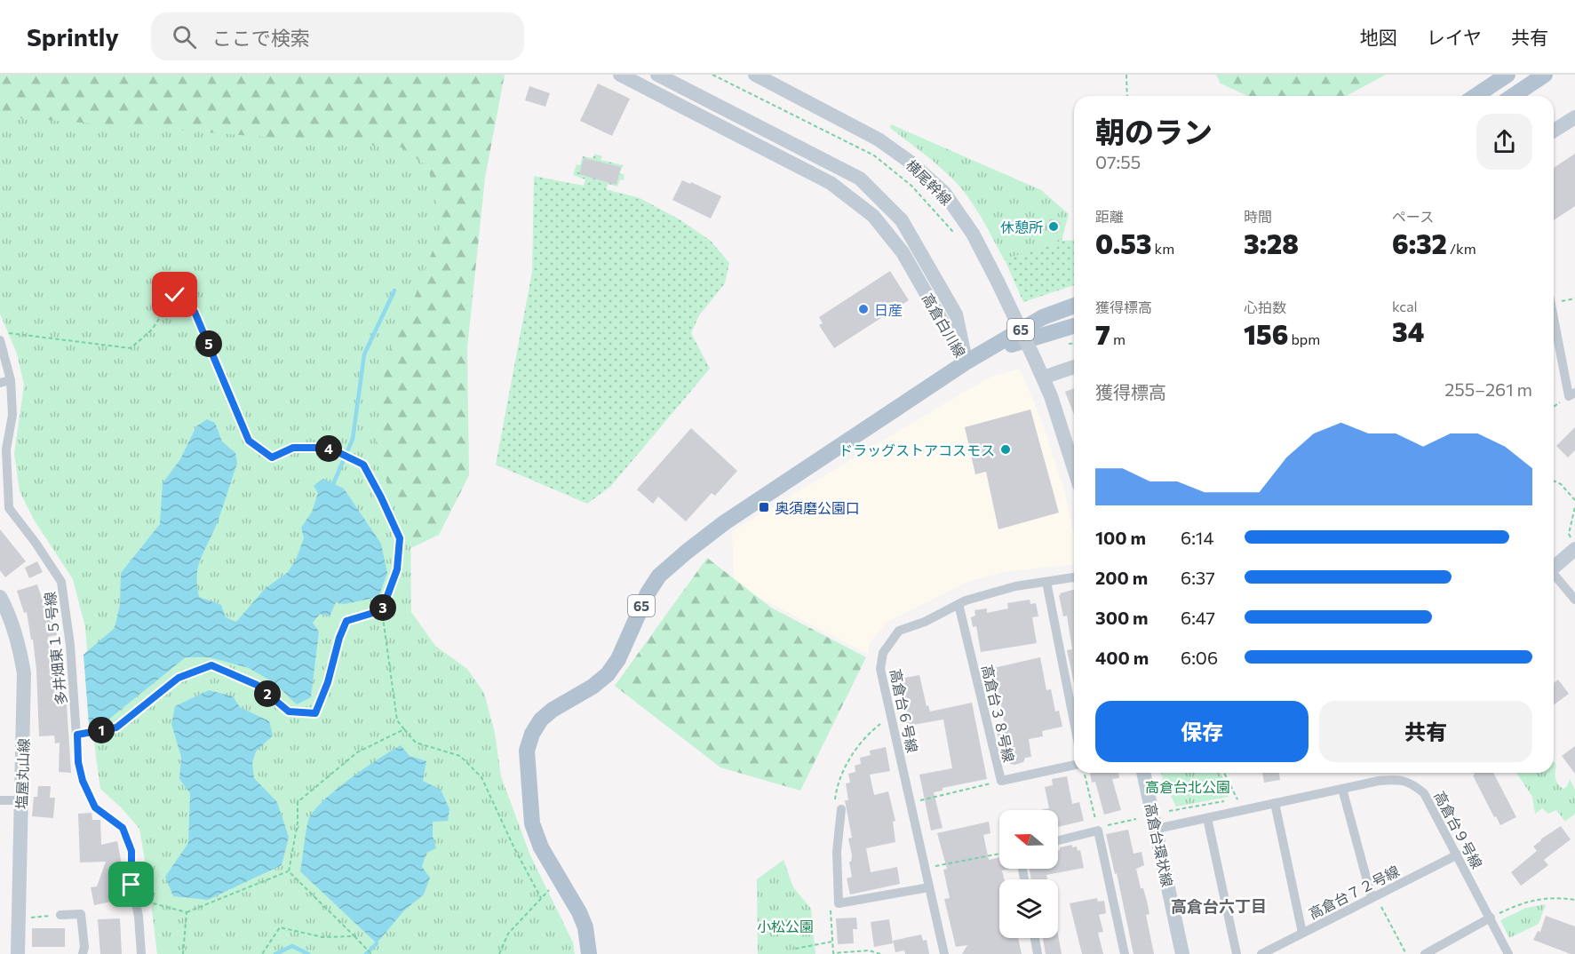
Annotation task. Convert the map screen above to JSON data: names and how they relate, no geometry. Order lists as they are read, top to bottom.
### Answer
{
  "streets": {
    "main road": ["65"],
    "street": [
      "横尾幹線",
      "高倉白川線",
      "多井畑東１５号線",
      "高倉台６号線",
      "高倉台３８号線",
      "塩屋丸山線",
      "高倉台９号線",
      "高倉台環状線",
      "高倉台７２号線"
    ]
  },
  "crossings": [
    ["高倉白川線", "65"],
    ["高倉台６号線", "高倉台３８号線"],
    ["高倉台９号線", "高倉台環状線"],
    ["高倉台９号線", "高倉台７２号線"]
  ],
  "districts": ["高倉台六丁目"],
  "parks": ["高倉台北公園", "小松公園"],
  "places": {
    "other": ["休憩所", "日産", "ドラッグストアコスモス"],
    "transit": ["奥須磨公園口"]
  },
  "north": "left",
  "page": {
    "header": "Sprintly",
    "search": "ここで検索",
    "nav": ["地図", "レイヤ", "共有"],
    "heading": ["朝のラン", "07:55"],
    "stats": [
      ["距離", "0.53 km"],
      ["時間", "3:28"],
      ["ペース", "6:32 /km"],
      ["獲得標高", "7 m"],
      ["心拍数", "156 bpm"],
      ["kcal", "34"]
    ],
    "pins": [
      "5",
      "4",
      "3",
      "2",
      "1"
    ],
    "chart": ["獲得標高", "255–261 m"],
    "list": [
      {
        "name": "100 m",
        "note": "6:14"
      },
      {
        "name": "200 m",
        "note": "6:37"
      },
      {
        "name": "300 m",
        "note": "6:47"
      },
      {
        "name": "400 m",
        "note": "6:06"
      }
    ],
    "buttons": ["保存", "共有"]
  }
}
